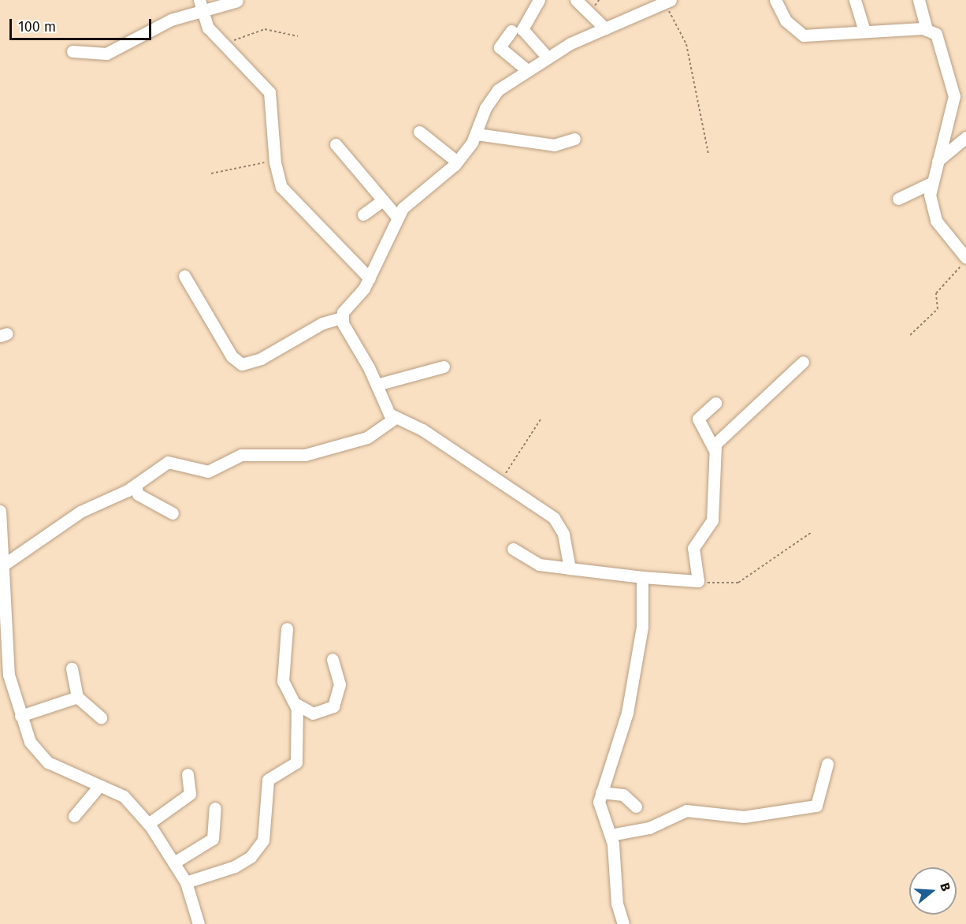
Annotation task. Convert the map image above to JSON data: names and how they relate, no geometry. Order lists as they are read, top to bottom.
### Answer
{
  "scale_bar": "100 m",
  "north": "right"
}
